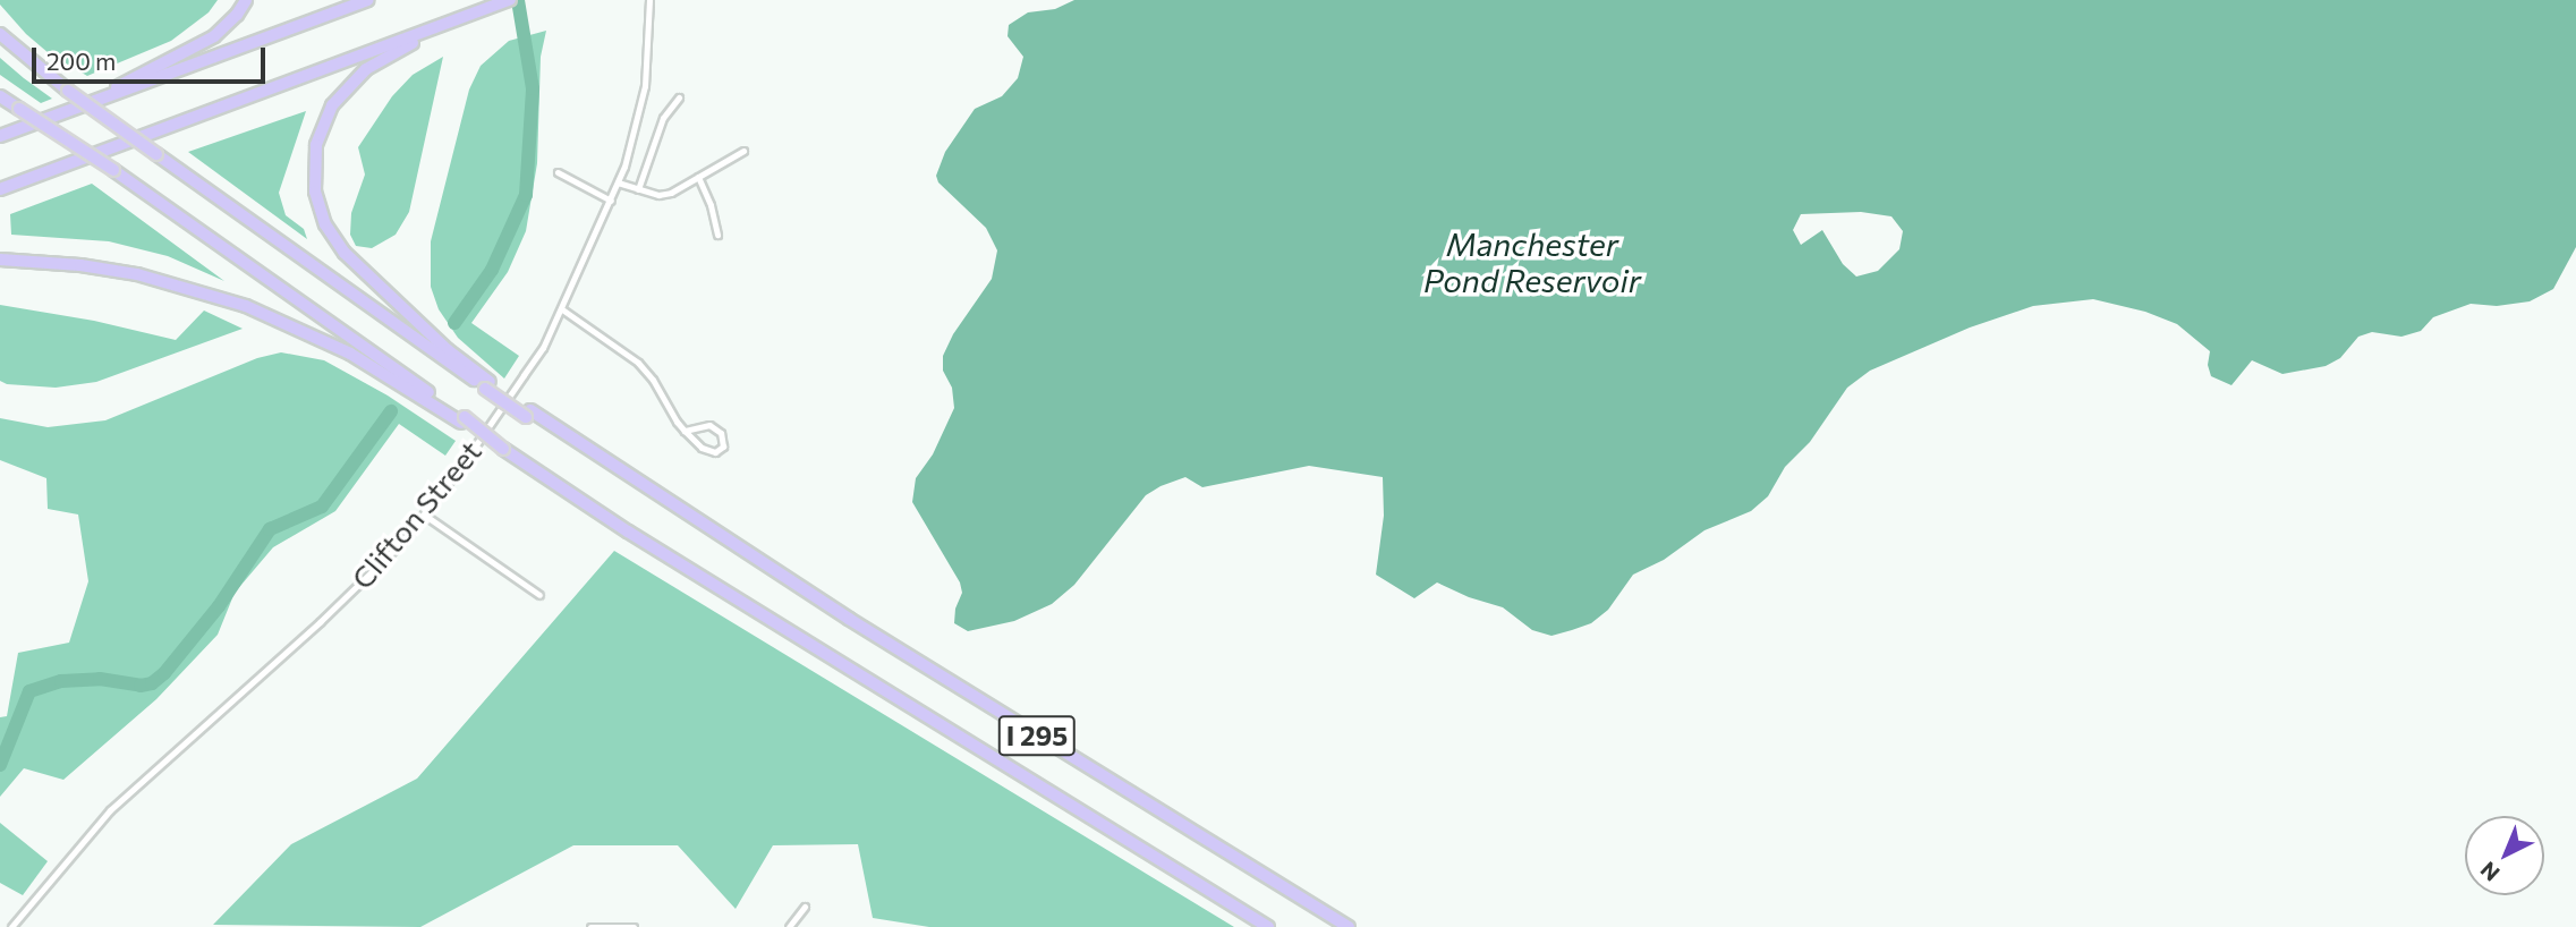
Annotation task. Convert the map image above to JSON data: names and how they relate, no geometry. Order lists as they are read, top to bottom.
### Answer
{
  "streets": {
    "highway": ["I 295"],
    "street": ["Clifton Street"]
  },
  "water": ["Manchester Pond Reservoir"],
  "scale_bar": "200 m",
  "north": "bottom left"
}
